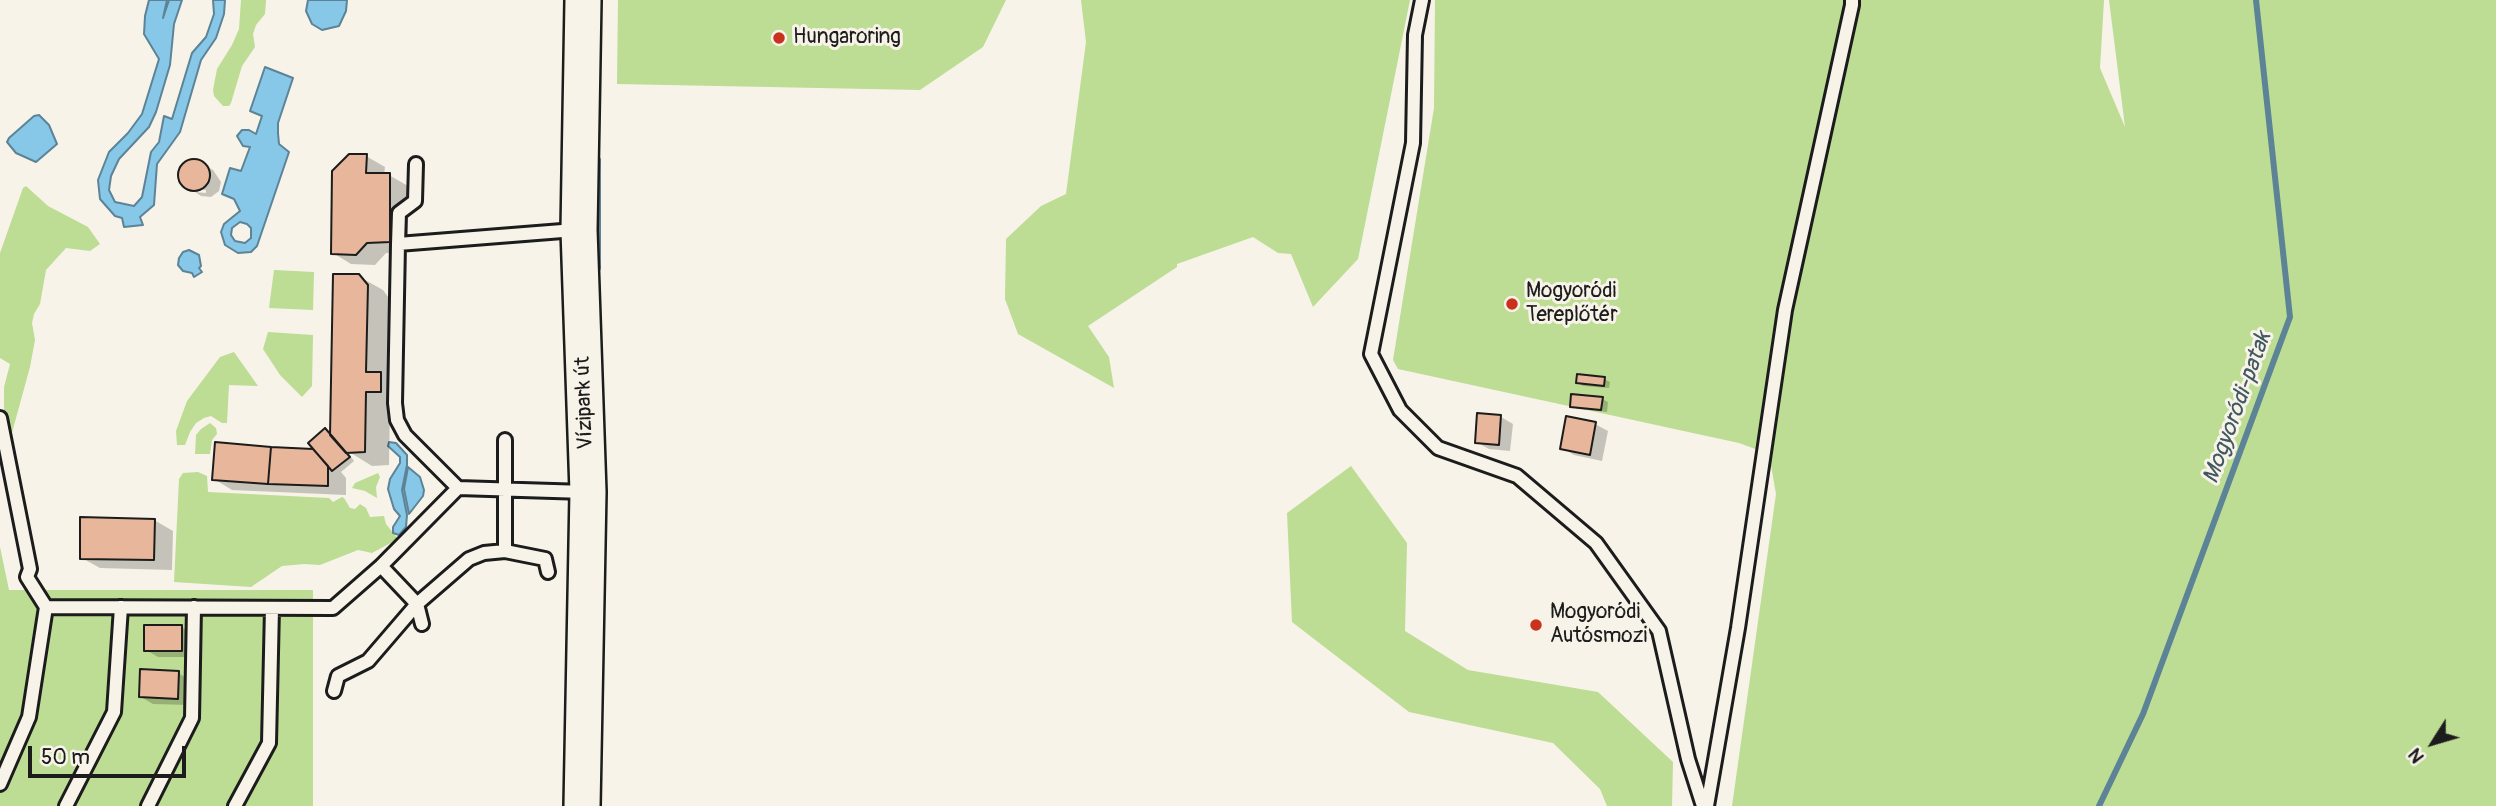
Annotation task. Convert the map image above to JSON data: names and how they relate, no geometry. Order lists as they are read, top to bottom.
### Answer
{
  "streets": {
    "street": ["Vízipark út"]
  },
  "water": ["Mogyoródi-patak"],
  "places": ["Hungaroring", "Mogyoródi Tereplőtér", "Mogyoródi Autósmozi"],
  "scale_bar": "50 m",
  "north": "bottom left"
}
